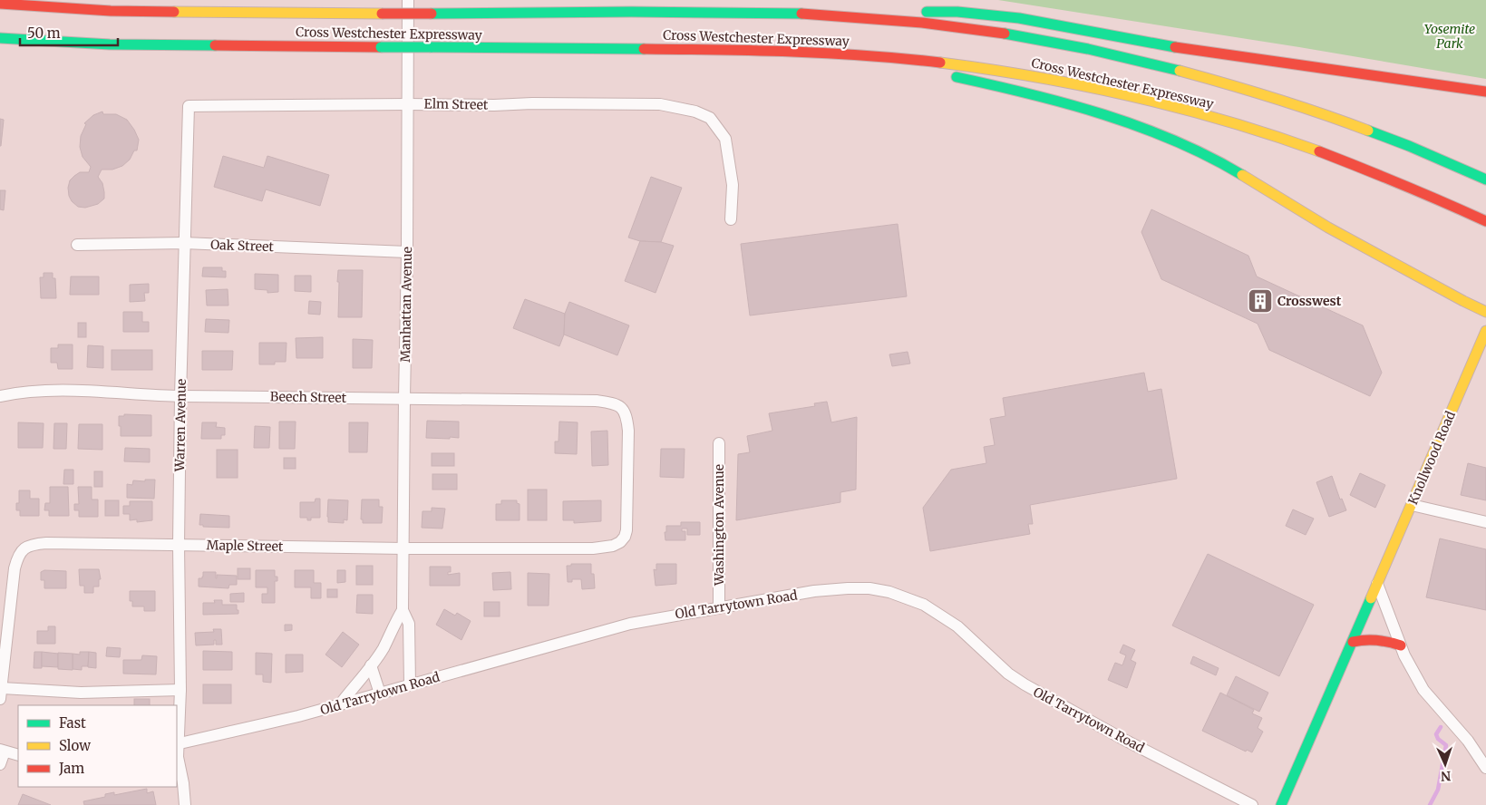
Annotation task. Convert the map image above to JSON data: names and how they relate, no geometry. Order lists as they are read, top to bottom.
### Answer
{
  "streets": {
    "main road": ["Cross Westchester Expressway", "Knollwood Road"],
    "street": [
      "Elm Street",
      "Oak Street",
      "Manhattan Avenue",
      "Beech Street",
      "Warren Avenue",
      "Washington Avenue",
      "Maple Street",
      "Old Tarrytown Road"
    ]
  },
  "crossings": [
    ["Elm Street", "Manhattan Avenue"],
    ["Elm Street", "Warren Avenue"],
    ["Oak Street", "Manhattan Avenue"],
    ["Oak Street", "Warren Avenue"],
    ["Manhattan Avenue", "Beech Street"],
    ["Manhattan Avenue", "Maple Street"],
    ["Manhattan Avenue", "Old Tarrytown Road"],
    ["Beech Street", "Warren Avenue"],
    ["Beech Street", "Maple Street"],
    ["Warren Avenue", "Maple Street"],
    ["Warren Avenue", "Old Tarrytown Road"],
    ["Washington Avenue", "Old Tarrytown Road"]
  ],
  "parks": ["Yosemite Park"],
  "places": {
    "building": ["Crosswest"]
  },
  "legend": ["Fast", "Slow", "Jam"],
  "scale_bar": "50 m",
  "north": "bottom"
}
